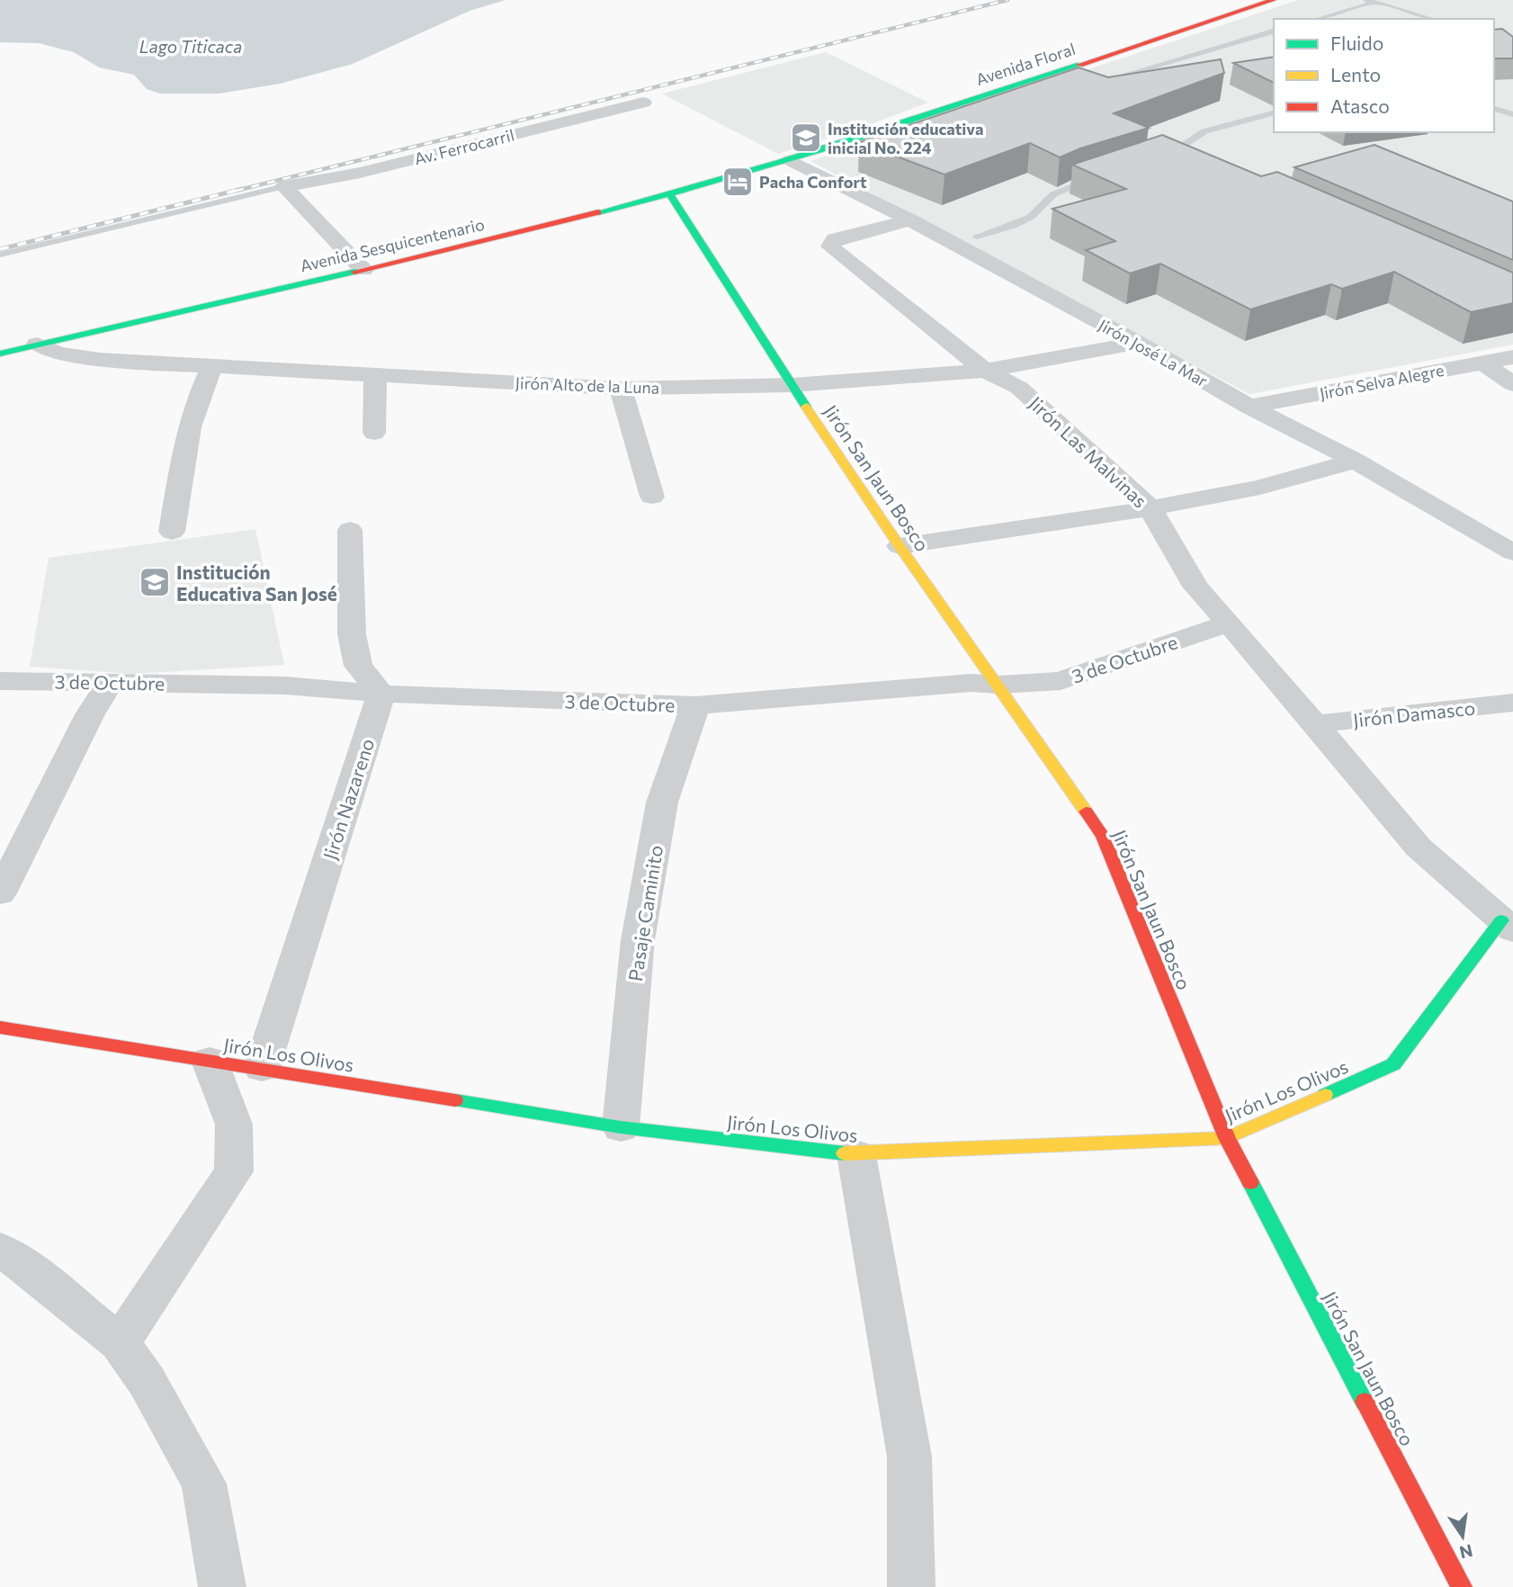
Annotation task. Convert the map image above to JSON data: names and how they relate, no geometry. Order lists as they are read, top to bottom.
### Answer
{
  "streets": {
    "street": [
      "Avenida Floral",
      "Av. Ferrocarril",
      "Avenida Sesquicentenario",
      "Jirón José La Mar",
      "Jirón Selva Alegre",
      "Jirón Alto de la Luna",
      "Jirón Las Malvinas",
      "Jirón San Jaun Bosco",
      "3 de Octubre",
      "Jirón Damasco",
      "Jirón Nazareno",
      "Pasaje Caminito",
      "Jirón Los Olivos"
    ]
  },
  "crossings": [
    ["Avenida Floral", "Avenida Sesquicentenario"],
    ["Avenida Floral", "Jirón José La Mar"],
    ["Avenida Sesquicentenario", "Jirón José La Mar"],
    ["Avenida Sesquicentenario", "Jirón Alto de la Luna"],
    ["Avenida Sesquicentenario", "Jirón San Jaun Bosco"],
    ["Jirón José La Mar", "Jirón Selva Alegre"],
    ["Jirón José La Mar", "Jirón Alto de la Luna"],
    ["Jirón José La Mar", "Jirón Las Malvinas"],
    ["Jirón Alto de la Luna", "Jirón Las Malvinas"],
    ["Jirón Alto de la Luna", "Jirón San Jaun Bosco"],
    ["Jirón Las Malvinas", "3 de Octubre"],
    ["Jirón Las Malvinas", "Jirón Damasco"],
    ["Jirón Las Malvinas", "Jirón Los Olivos"],
    ["Jirón San Jaun Bosco", "3 de Octubre"],
    ["Jirón San Jaun Bosco", "Jirón Los Olivos"],
    ["3 de Octubre", "Jirón Nazareno"],
    ["3 de Octubre", "Pasaje Caminito"],
    ["Jirón Nazareno", "Jirón Los Olivos"],
    ["Pasaje Caminito", "Jirón Los Olivos"]
  ],
  "water": ["Lago Titicaca"],
  "places": {
    "school or university": ["Institución educativa inicial No. 224", "Institución Educativa San José"],
    "hotel": ["Pacha Confort"]
  },
  "legend": ["Fluido", "Lento", "Atasco"],
  "north": "bottom"
}
